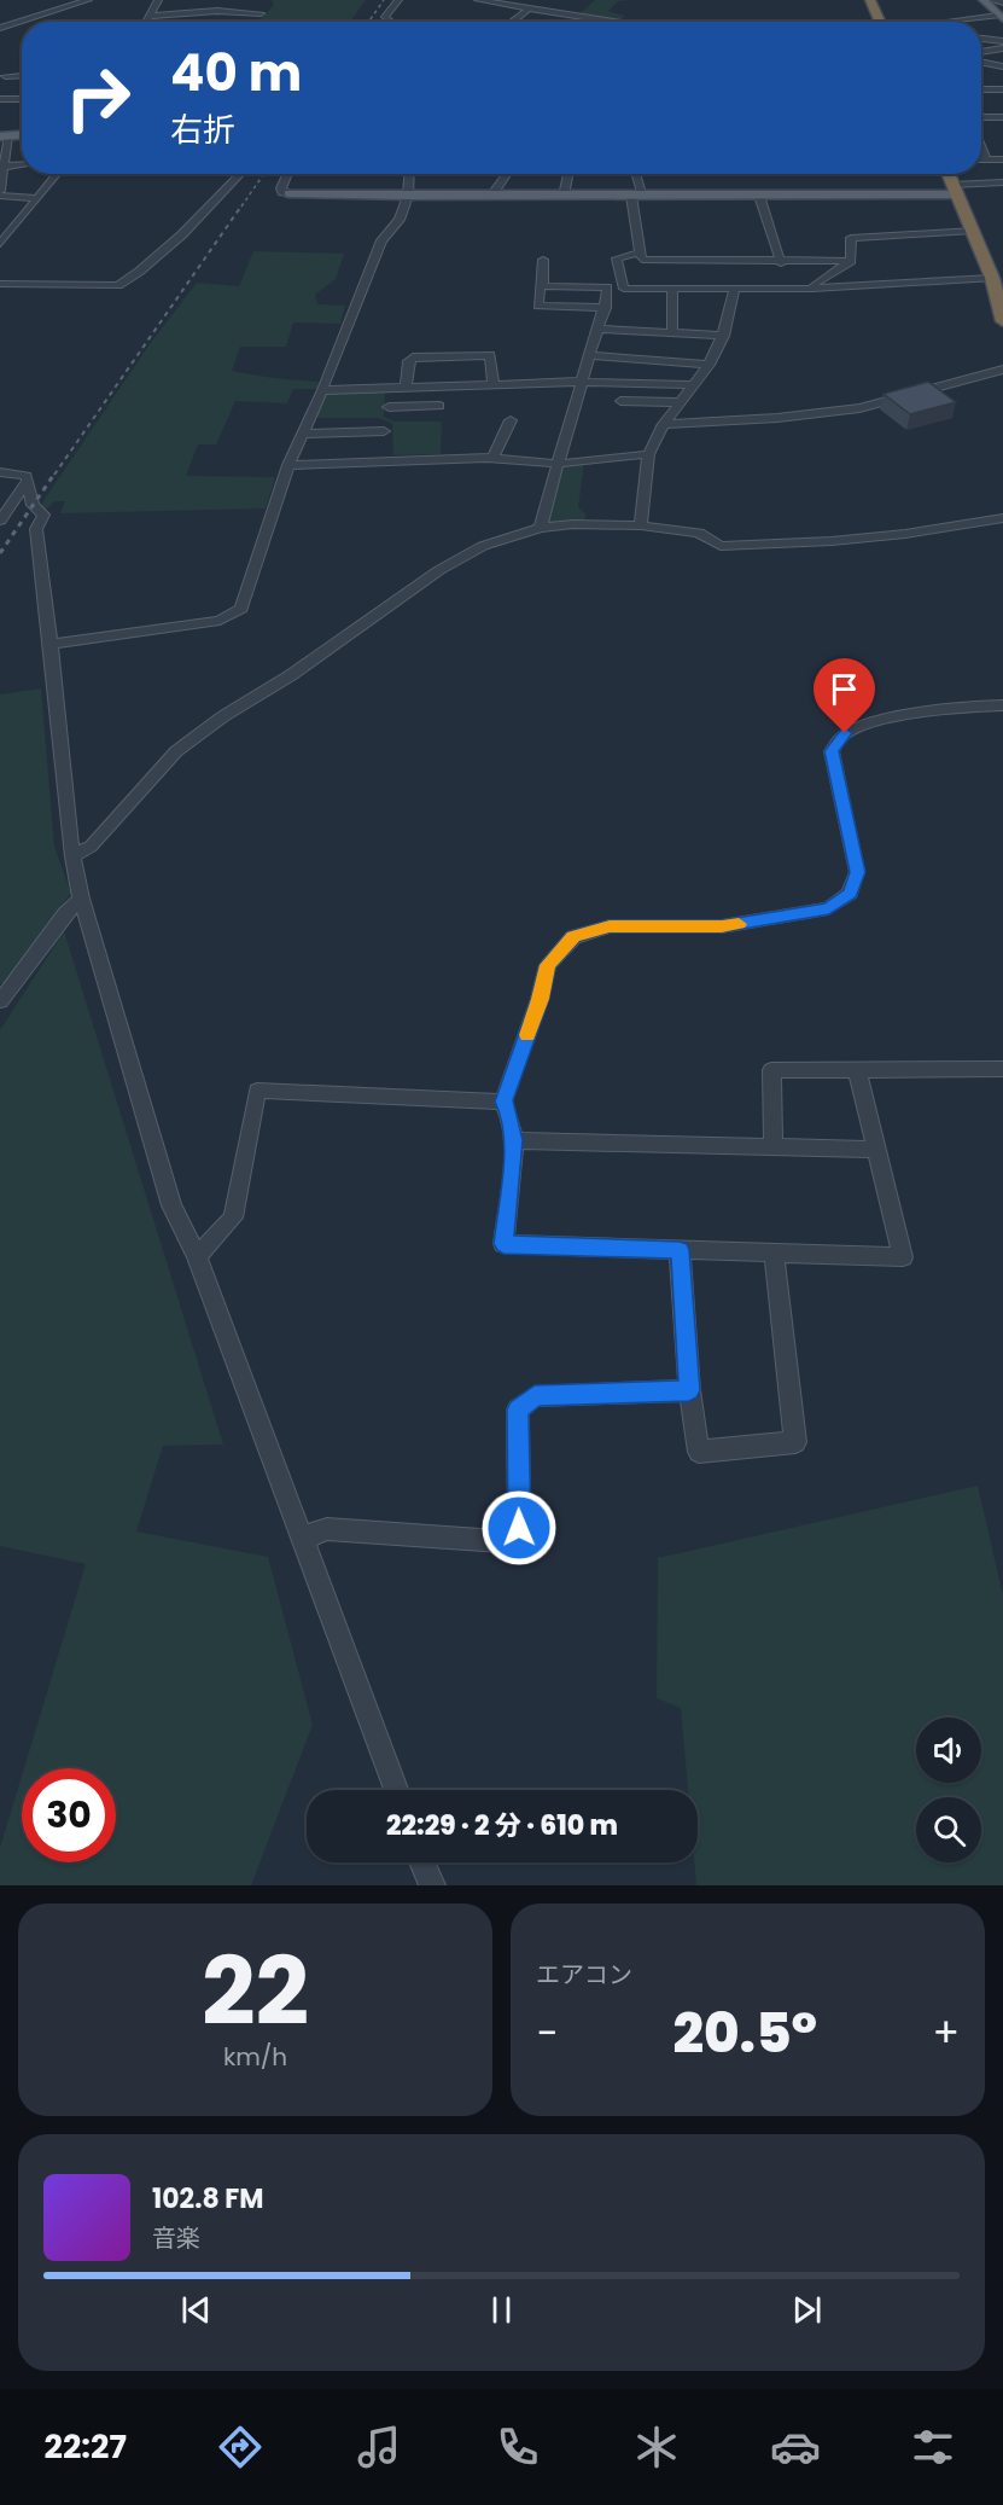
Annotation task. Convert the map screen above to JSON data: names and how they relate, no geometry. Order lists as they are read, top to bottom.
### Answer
{
  "page": {
    "turn": ["40 m", "右折"],
    "limit": "30",
    "trip": "22:29 · 2 分 · 610 m",
    "tile": [
      ["22", "km/h"],
      "エアコン"
    ],
    "heat": ["−", "20.5°", "+"],
    "song": ["102.8 FM", "音楽"],
    "tabs": "22:27"
  }
}
